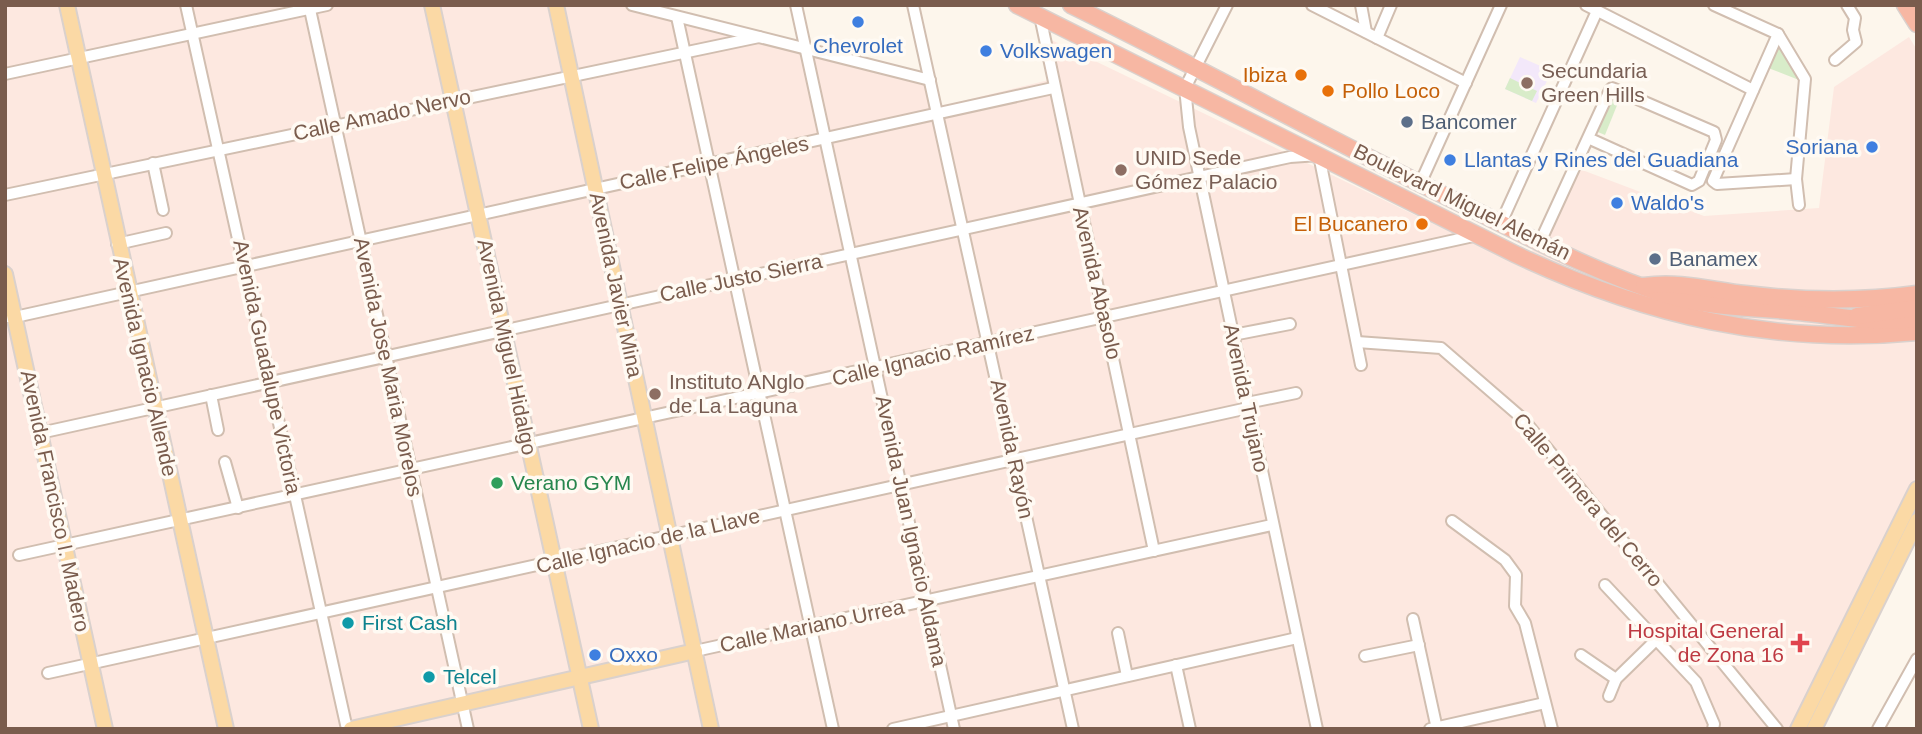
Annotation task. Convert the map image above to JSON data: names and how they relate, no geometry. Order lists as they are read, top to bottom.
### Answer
{
  "streets": {
    "highway": ["Boulevard Miguel Alemán"],
    "main road": [
      "Avenida Javier Mina",
      "Avenida Miguel Hidalgo",
      "Avenida Ignacio Allende",
      "Avenida Francisco I. Madero",
      "Calle Mariano Urrea"
    ],
    "street": [
      "Calle Amado Nervo",
      "Calle Felipe Ángeles",
      "Calle Justo Sierra",
      "Avenida Abasolo",
      "Calle Ignacio Ramírez",
      "Avenida Guadalupe Victoria",
      "Avenida Jose Maria Morelos",
      "Avenida Trujano",
      "Avenida Rayón",
      "Calle Primera del Cerro",
      "Avenida Juan Ignacio Aldama",
      "Calle Ignacio de la Llave"
    ]
  },
  "crossings": [
    ["Calle Amado Nervo", "Avenida Javier Mina"],
    ["Calle Amado Nervo", "Avenida Miguel Hidalgo"],
    ["Calle Amado Nervo", "Avenida Ignacio Allende"],
    ["Calle Amado Nervo", "Avenida Guadalupe Victoria"],
    ["Calle Amado Nervo", "Avenida Jose Maria Morelos"],
    ["Calle Felipe Ángeles", "Avenida Abasolo"],
    ["Calle Felipe Ángeles", "Avenida Javier Mina"],
    ["Calle Felipe Ángeles", "Avenida Miguel Hidalgo"],
    ["Calle Felipe Ángeles", "Avenida Ignacio Allende"],
    ["Calle Felipe Ángeles", "Avenida Guadalupe Victoria"],
    ["Calle Felipe Ángeles", "Avenida Jose Maria Morelos"],
    ["Calle Felipe Ángeles", "Avenida Rayón"],
    ["Calle Felipe Ángeles", "Avenida Francisco I. Madero"],
    ["Calle Felipe Ángeles", "Avenida Juan Ignacio Aldama"],
    ["Boulevard Miguel Alemán", "Calle Justo Sierra"],
    ["Boulevard Miguel Alemán", "Avenida Abasolo"],
    ["Boulevard Miguel Alemán", "Calle Ignacio Ramírez"],
    ["Boulevard Miguel Alemán", "Avenida Trujano"],
    ["Calle Justo Sierra", "Avenida Abasolo"],
    ["Calle Justo Sierra", "Avenida Javier Mina"],
    ["Calle Justo Sierra", "Avenida Miguel Hidalgo"],
    ["Calle Justo Sierra", "Avenida Ignacio Allende"],
    ["Calle Justo Sierra", "Avenida Guadalupe Victoria"],
    ["Calle Justo Sierra", "Avenida Jose Maria Morelos"],
    ["Calle Justo Sierra", "Avenida Trujano"],
    ["Calle Justo Sierra", "Avenida Rayón"],
    ["Calle Justo Sierra", "Avenida Francisco I. Madero"],
    ["Calle Justo Sierra", "Avenida Juan Ignacio Aldama"],
    ["Avenida Abasolo", "Calle Ignacio Ramírez"],
    ["Avenida Abasolo", "Calle Ignacio de la Llave"],
    ["Avenida Abasolo", "Calle Mariano Urrea"],
    ["Avenida Javier Mina", "Calle Ignacio Ramírez"],
    ["Avenida Javier Mina", "Calle Ignacio de la Llave"],
    ["Avenida Javier Mina", "Calle Mariano Urrea"],
    ["Avenida Miguel Hidalgo", "Calle Ignacio Ramírez"],
    ["Avenida Miguel Hidalgo", "Calle Ignacio de la Llave"],
    ["Avenida Miguel Hidalgo", "Calle Mariano Urrea"],
    ["Calle Ignacio Ramírez", "Avenida Ignacio Allende"],
    ["Calle Ignacio Ramírez", "Avenida Guadalupe Victoria"],
    ["Calle Ignacio Ramírez", "Avenida Jose Maria Morelos"],
    ["Calle Ignacio Ramírez", "Avenida Trujano"],
    ["Calle Ignacio Ramírez", "Avenida Rayón"],
    ["Calle Ignacio Ramírez", "Avenida Francisco I. Madero"],
    ["Calle Ignacio Ramírez", "Avenida Juan Ignacio Aldama"],
    ["Avenida Ignacio Allende", "Calle Ignacio de la Llave"],
    ["Avenida Guadalupe Victoria", "Calle Ignacio de la Llave"],
    ["Avenida Guadalupe Victoria", "Calle Mariano Urrea"],
    ["Avenida Jose Maria Morelos", "Calle Ignacio de la Llave"],
    ["Avenida Jose Maria Morelos", "Calle Mariano Urrea"],
    ["Avenida Trujano", "Calle Ignacio de la Llave"],
    ["Avenida Trujano", "Calle Mariano Urrea"],
    ["Avenida Rayón", "Calle Ignacio de la Llave"],
    ["Avenida Rayón", "Calle Mariano Urrea"],
    ["Avenida Francisco I. Madero", "Calle Ignacio de la Llave"],
    ["Avenida Juan Ignacio Aldama", "Calle Ignacio de la Llave"],
    ["Avenida Juan Ignacio Aldama", "Calle Mariano Urrea"]
  ],
  "places": {
    "other": [
      "Chevrolet",
      "Volkswagen",
      "Ibiza",
      "Secundaria Green Hills",
      "Pollo Loco",
      "Bancomer",
      "Soriana",
      "Llantas y Rines del Guadiana",
      "UNID Sede Gómez Palacio",
      "Waldo's",
      "El Bucanero",
      "Banamex",
      "Instituto ANglo de La Laguna",
      "Verano GYM",
      "First Cash",
      "Oxxo",
      "Telcel"
    ],
    "health": ["Hospital General de Zona 16"]
  }
}
